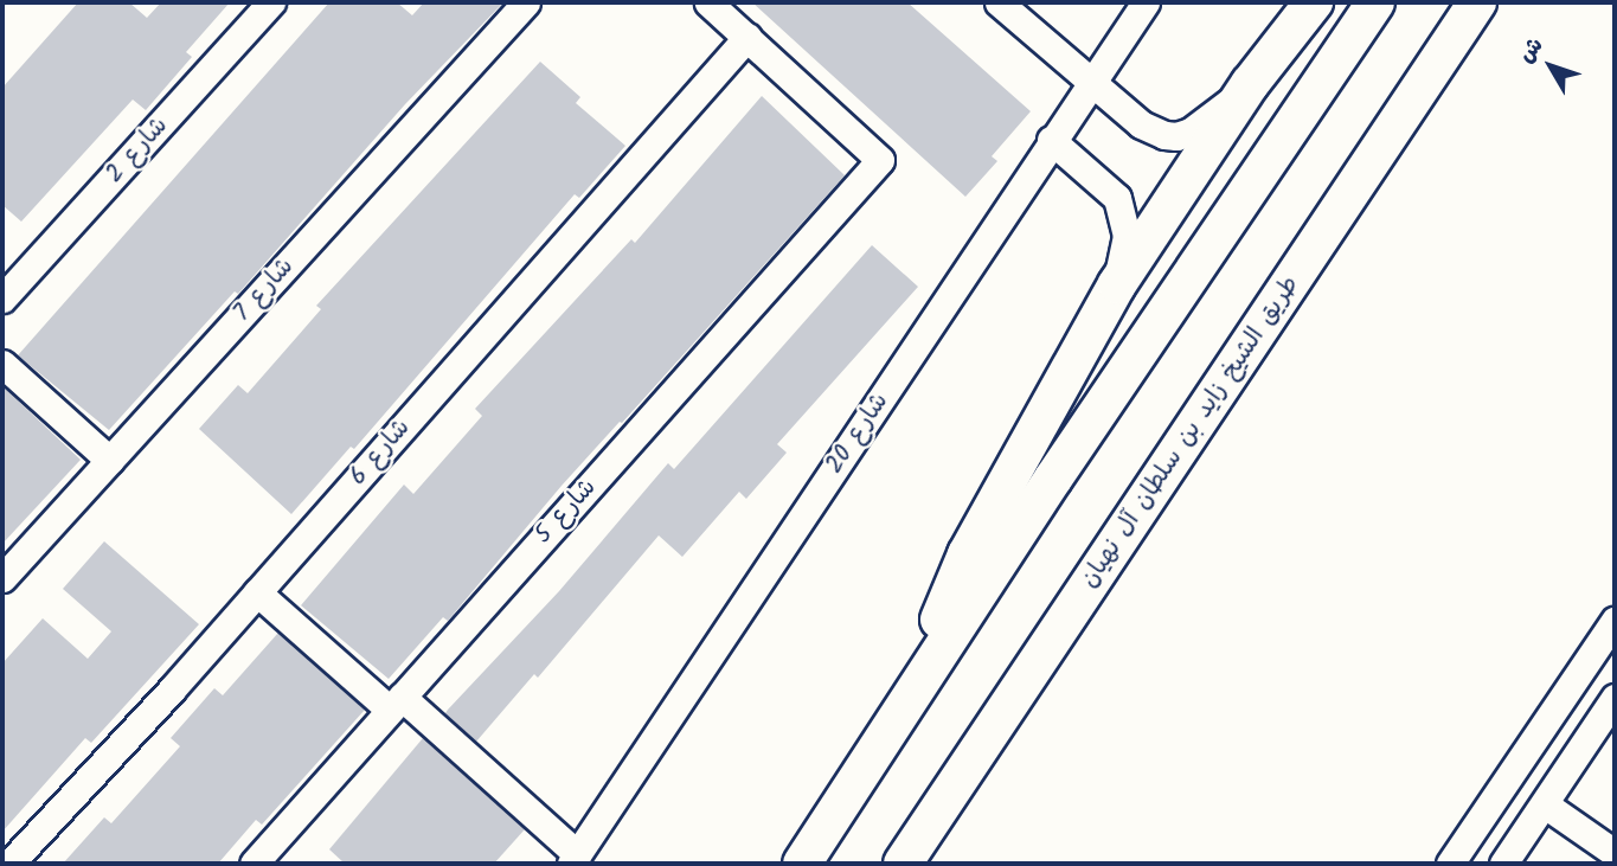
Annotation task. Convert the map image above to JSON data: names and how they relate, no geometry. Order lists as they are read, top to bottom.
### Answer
{
  "streets": {
    "highway": ["طريق الشيخ زايد بن سلطان آل نهيان"],
    "street": [
      "شارع 2",
      "شارع 7",
      "شارع 20",
      "شارع 6",
      "شارع 5"
    ]
  },
  "crossings": [
    ["شارع 6", "شارع 5"]
  ],
  "north": "top left"
}
